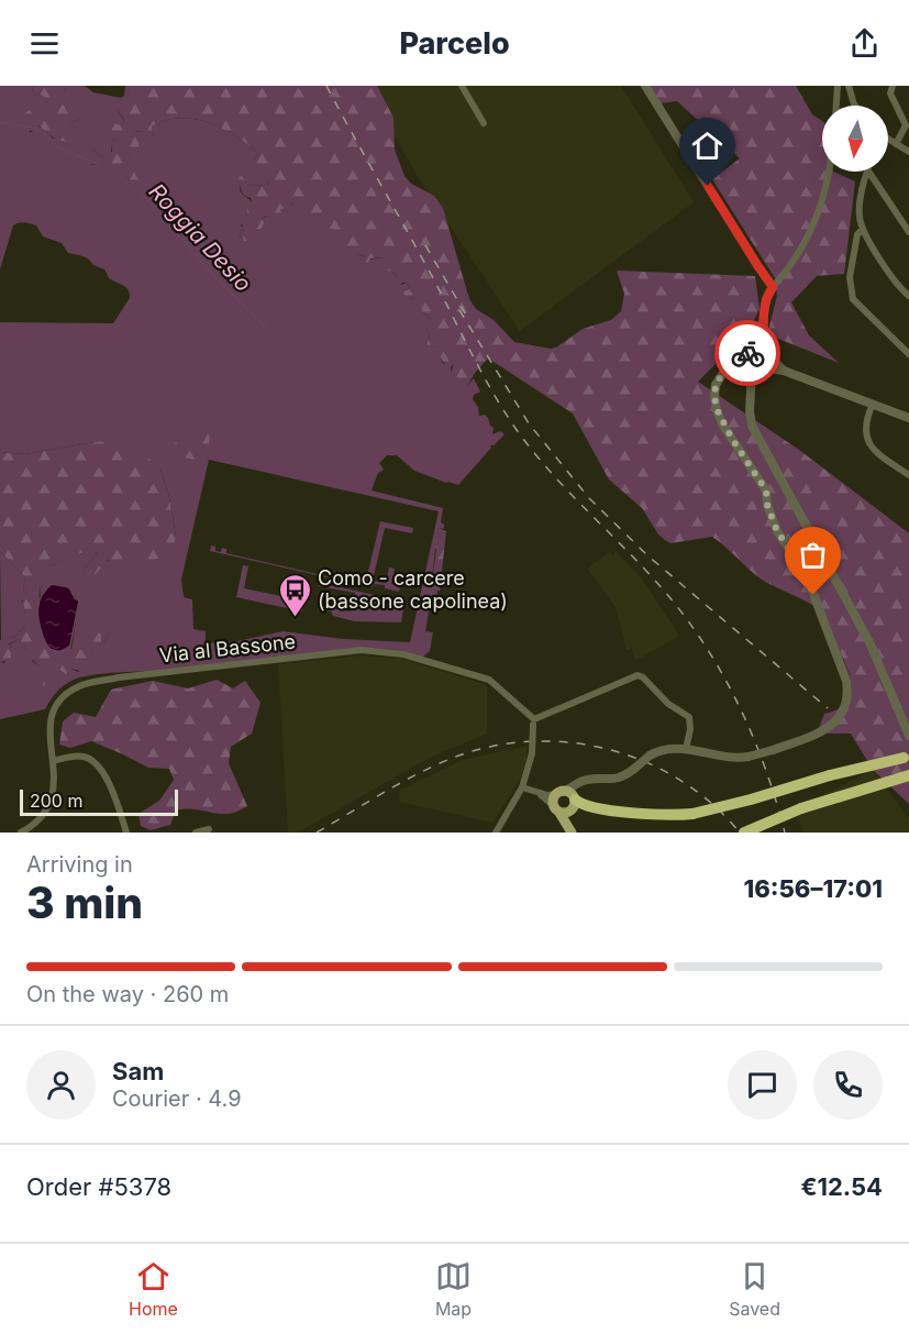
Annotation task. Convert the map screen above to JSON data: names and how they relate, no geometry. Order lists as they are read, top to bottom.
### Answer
{
  "streets": {
    "street": ["Via al Bassone"]
  },
  "water": ["Roggia Desio"],
  "places": {
    "bus stop": ["Como - carcere (bassone capolinea)"]
  },
  "scale_bar": "200 m",
  "north": "bottom",
  "page": {
    "header": "Parcelo",
    "scale": "200 m",
    "heading": ["3 min", "Arriving in", "16:56–17:01"],
    "panel": [
      "Sam",
      "Courier · 4.9",
      "Order #5378",
      "€12.54"
    ],
    "bar": "On the way · 260 m",
    "tabs": ["Home", "Map", "Saved"]
  }
}
